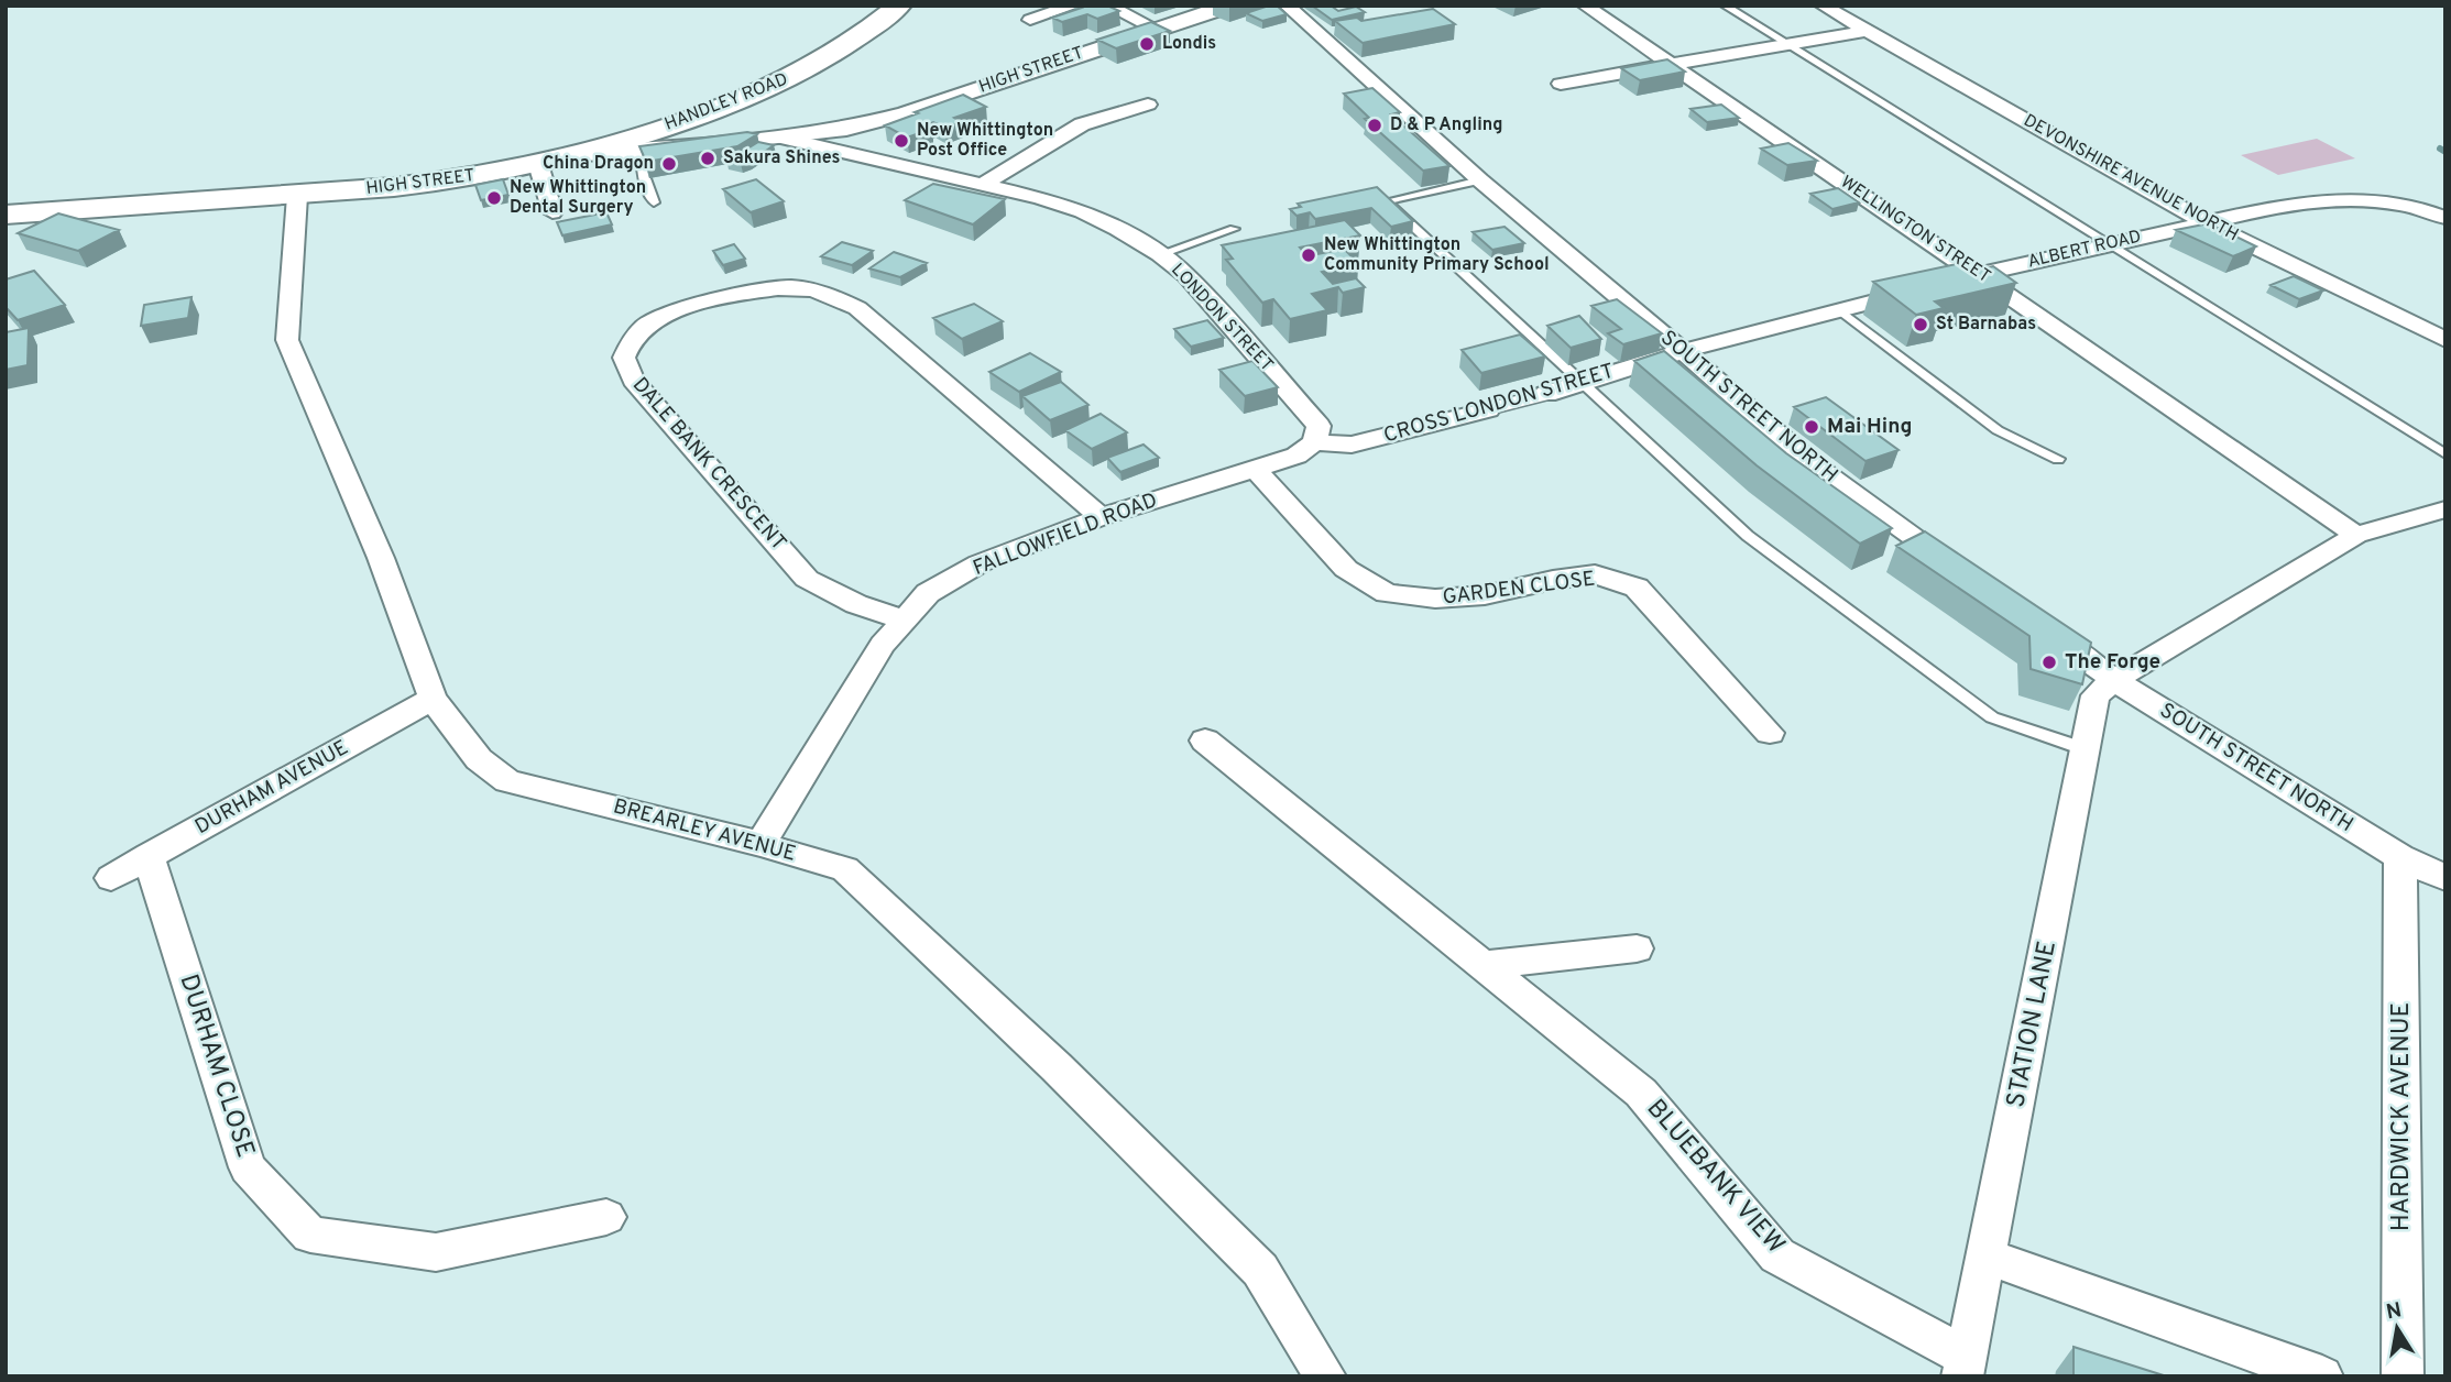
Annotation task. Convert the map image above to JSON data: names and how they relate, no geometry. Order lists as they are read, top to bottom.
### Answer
{
  "streets": {
    "main road": ["HIGH STREET", "HANDLEY ROAD"],
    "street": [
      "DEVONSHIRE AVENUE NORTH",
      "WELLINGTON STREET",
      "ALBERT ROAD",
      "LONDON STREET",
      "CROSS LONDON STREET",
      "SOUTH STREET NORTH",
      "DALE BANK CRESCENT",
      "FALLOWFIELD ROAD",
      "GARDEN CLOSE",
      "DURHAM AVENUE",
      "BREARLEY AVENUE",
      "STATION LANE",
      "DURHAM CLOSE",
      "HARDWICK AVENUE",
      "BLUEBANK VIEW"
    ]
  },
  "crossings": [
    ["HIGH STREET", "HANDLEY ROAD"],
    ["HIGH STREET", "LONDON STREET"],
    ["HIGH STREET", "BREARLEY AVENUE"],
    ["DEVONSHIRE AVENUE NORTH", "ALBERT ROAD"],
    ["WELLINGTON STREET", "ALBERT ROAD"],
    ["LONDON STREET", "CROSS LONDON STREET"],
    ["LONDON STREET", "FALLOWFIELD ROAD"],
    ["CROSS LONDON STREET", "SOUTH STREET NORTH"],
    ["CROSS LONDON STREET", "FALLOWFIELD ROAD"],
    ["SOUTH STREET NORTH", "STATION LANE"],
    ["SOUTH STREET NORTH", "HARDWICK AVENUE"],
    ["DALE BANK CRESCENT", "FALLOWFIELD ROAD"],
    ["FALLOWFIELD ROAD", "GARDEN CLOSE"],
    ["FALLOWFIELD ROAD", "BREARLEY AVENUE"],
    ["DURHAM AVENUE", "BREARLEY AVENUE"],
    ["DURHAM AVENUE", "DURHAM CLOSE"],
    ["STATION LANE", "BLUEBANK VIEW"]
  ],
  "places": [
    "Londis",
    "D & P Angling",
    "New Whittington Post Office",
    "Sakura Shines",
    "China Dragon",
    "New Whittington Dental Surgery",
    "New Whittington Community Primary School",
    "St Barnabas",
    "Mai Hing",
    "The Forge"
  ],
  "north": "top"
}
